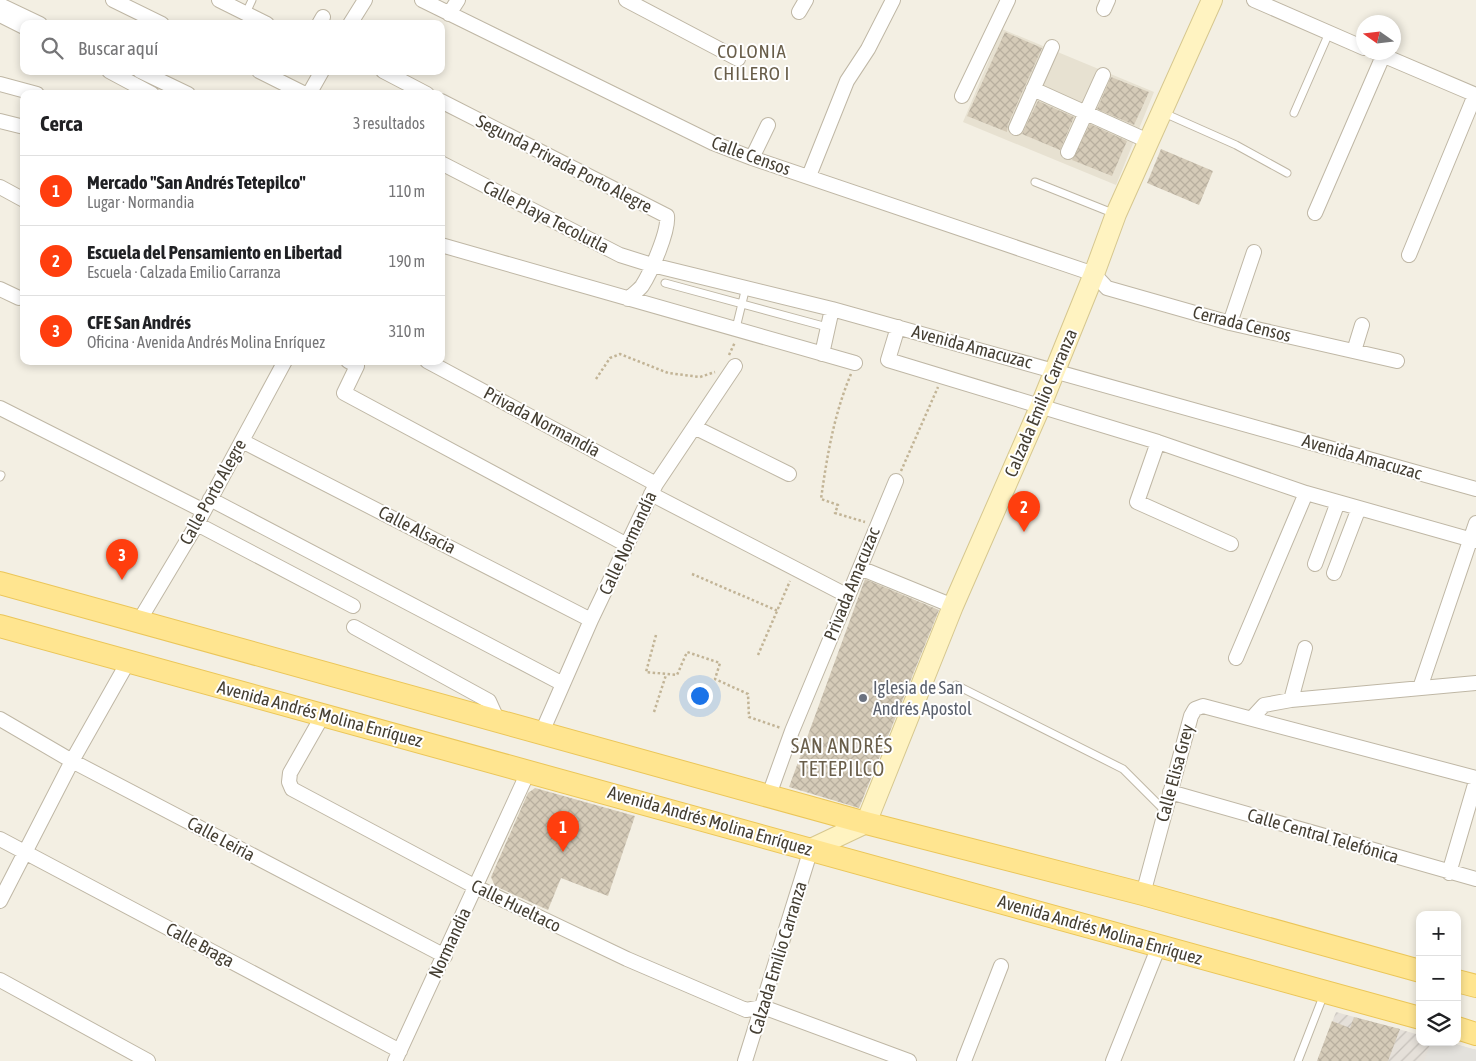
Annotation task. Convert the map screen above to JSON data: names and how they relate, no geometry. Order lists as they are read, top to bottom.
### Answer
{
  "streets": {
    "main road": ["Avenida Andrés Molina Enríquez"],
    "street": [
      "Calle Censos",
      "Segunda Privada Porto Alegre",
      "Calle Playa Tecolutla",
      "Cerrada Censos",
      "Avenida Amacuzac",
      "Calzada Emilio Carranza",
      "Privada Normandía",
      "Calle Porto Alegre",
      "Calle Alsacia",
      "Calle Normandía",
      "Privada Amacuzac",
      "Calle Elisa Grey",
      "Calle Central Telefónica",
      "Calle Leiria",
      "Calle Hueltaco",
      "Normandia",
      "Calle Braga"
    ]
  },
  "crossings": [
    ["Calle Censos", "Cerrada Censos"],
    ["Calle Censos", "Calzada Emilio Carranza"],
    ["Segunda Privada Porto Alegre", "Calle Playa Tecolutla"],
    ["Segunda Privada Porto Alegre", "Avenida Amacuzac"],
    ["Calle Playa Tecolutla", "Avenida Amacuzac"],
    ["Cerrada Censos", "Calzada Emilio Carranza"],
    ["Avenida Amacuzac", "Calzada Emilio Carranza"],
    ["Calzada Emilio Carranza", "Avenida Andrés Molina Enríquez"],
    ["Calzada Emilio Carranza", "Calle Hueltaco"],
    ["Privada Normandía", "Calle Normandía"],
    ["Privada Normandía", "Privada Amacuzac"],
    ["Calle Porto Alegre", "Calle Alsacia"],
    ["Calle Alsacia", "Calle Normandía"],
    ["Avenida Andrés Molina Enríquez", "Calle Hueltaco"],
    ["Avenida Andrés Molina Enríquez", "Normandia"],
    ["Calle Elisa Grey", "Calle Central Telefónica"],
    ["Calle Leiria", "Normandia"],
    ["Calle Hueltaco", "Normandia"],
    ["Normandia", "Calle Braga"]
  ],
  "districts": ["COLONIA CHILERO I", "SAN ANDRÉS TETEPILCO"],
  "places": ["Iglesia de San Andrés Apostol"],
  "north": "left",
  "page": {
    "search": "Buscar aquí",
    "heading": ["Cerca", "3 resultados"],
    "list": [
      {
        "mark": "1",
        "name": "Mercado \"San Andrés Tetepilco\"",
        "note": "Lugar · Normandia",
        "value": "110 m"
      },
      {
        "mark": "2",
        "name": "Escuela del Pensamiento en Libertad",
        "note": "Escuela · Calzada Emilio Carranza",
        "value": "190 m"
      },
      {
        "mark": "3",
        "name": "CFE San Andrés",
        "note": "Oficina · Avenida Andrés Molina Enríquez",
        "value": "310 m"
      }
    ],
    "pins": ["2", "3", "1"],
    "map_buttons": ["+", "−"]
  }
}
